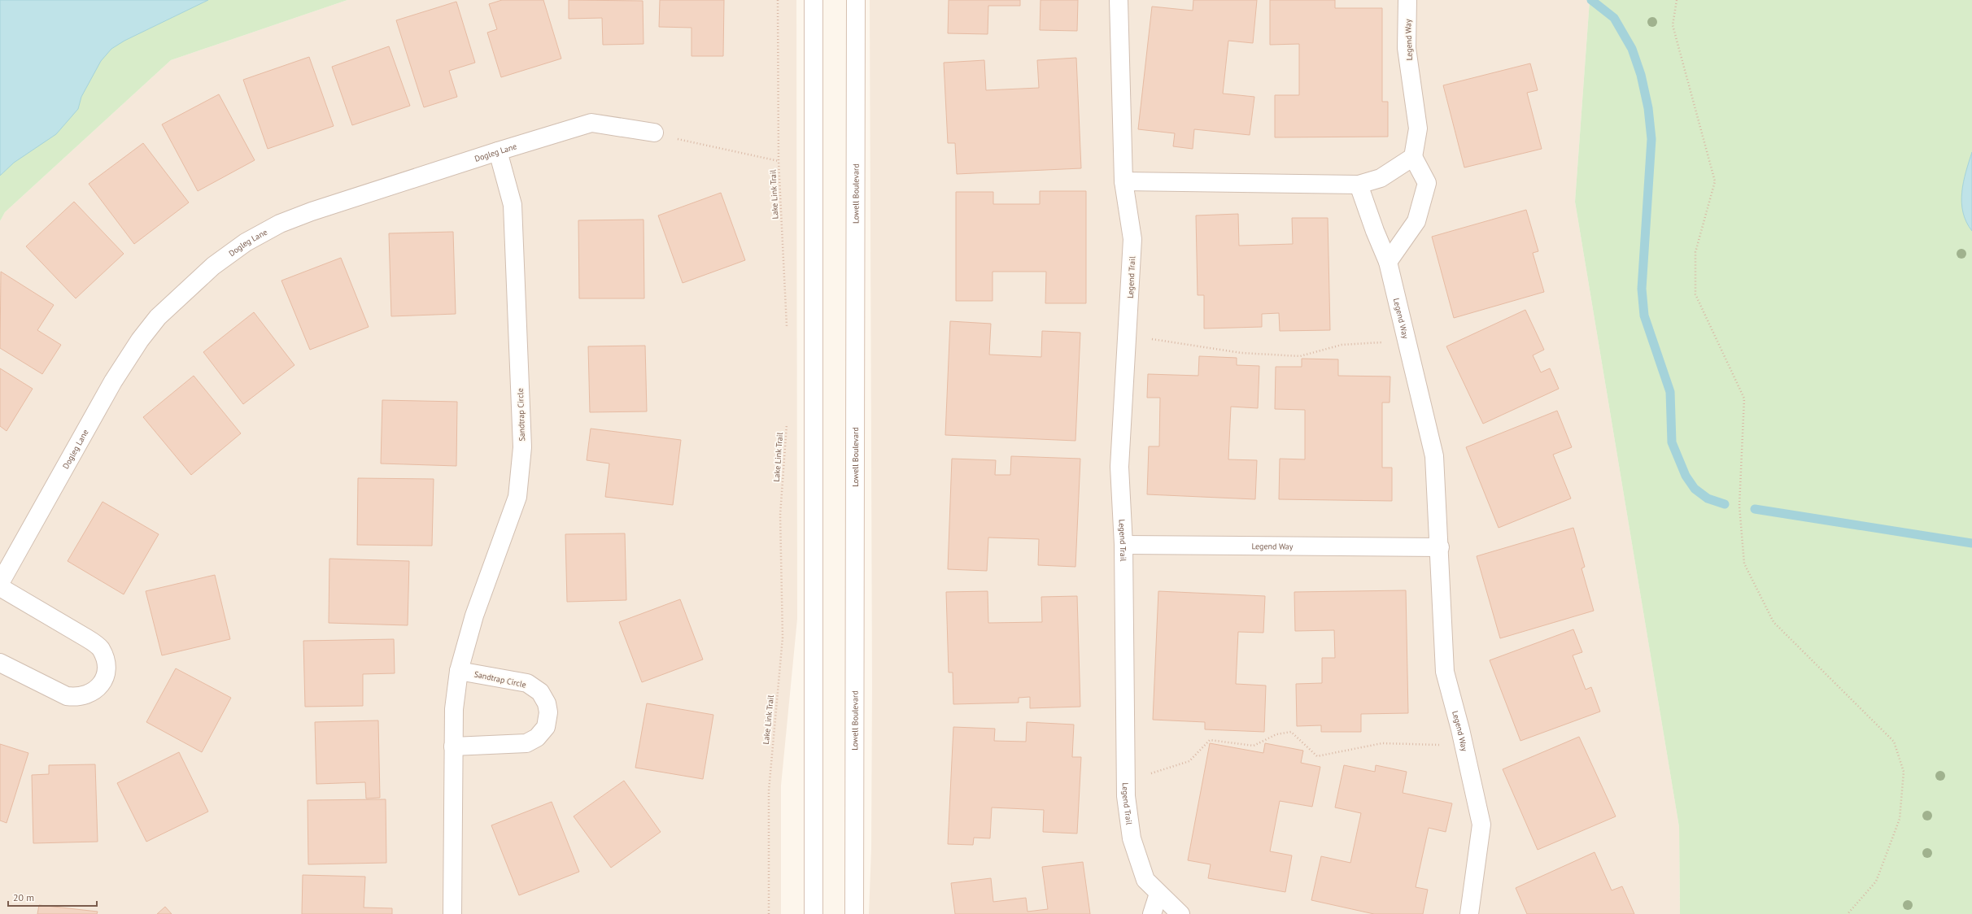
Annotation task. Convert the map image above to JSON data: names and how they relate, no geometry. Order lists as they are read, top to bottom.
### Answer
{
  "streets": {
    "street": [
      "Legend Way",
      "Dogleg Lane",
      "Lowell Boulevard",
      "Legend Trail",
      "Sandtrap Circle"
    ],
    "path": ["Lake Link Trail"]
  },
  "crossings": [
    ["Legend Way", "Legend Trail"],
    ["Dogleg Lane", "Sandtrap Circle"]
  ],
  "scale_bar": "20 m"
}
